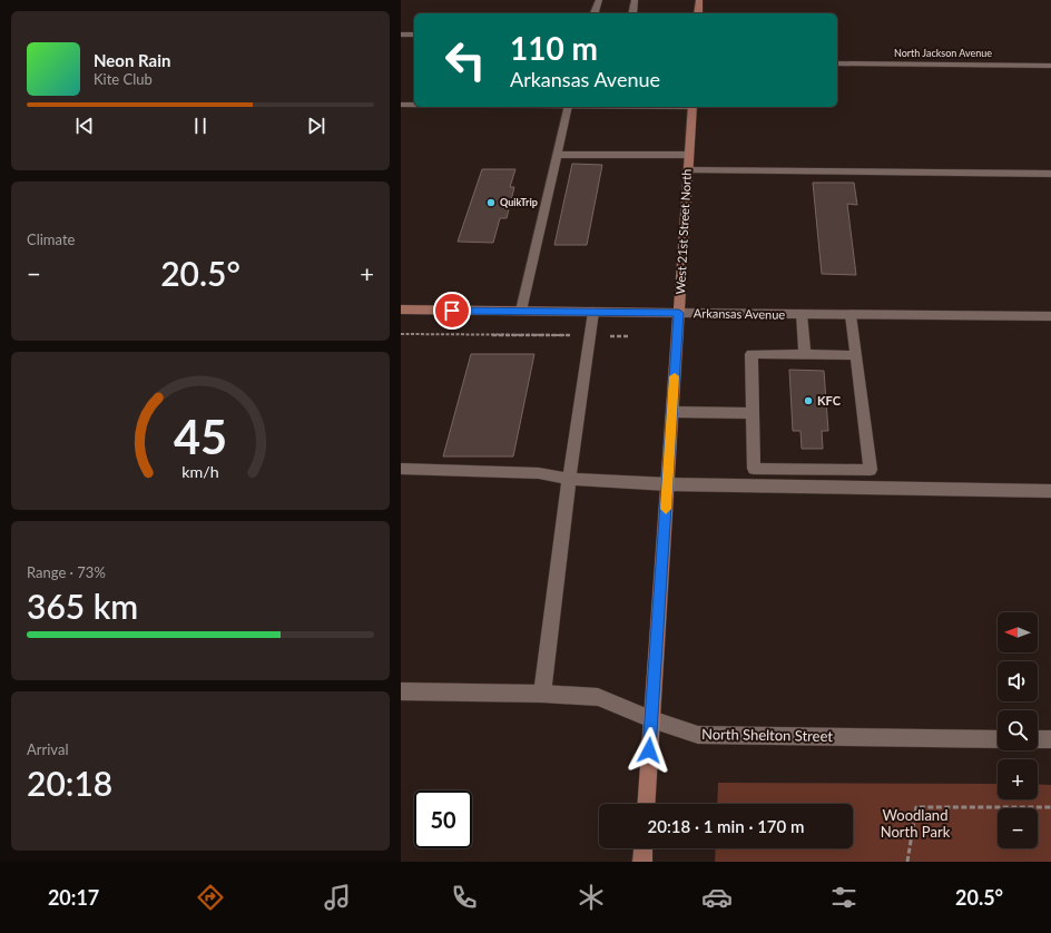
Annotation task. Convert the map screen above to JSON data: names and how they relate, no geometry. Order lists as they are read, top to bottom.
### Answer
{
  "streets": {
    "main road": ["West 21st Street North", "Arkansas Avenue"],
    "street": ["North Jackson Avenue", "North Shelton Street"]
  },
  "crossings": [
    ["West 21st Street North", "Arkansas Avenue"],
    ["West 21st Street North", "North Shelton Street"]
  ],
  "parks": ["Woodland North Park"],
  "places": ["QuikTrip", "KFC"],
  "north": "left",
  "page": {
    "turn": ["110 m", "Arkansas Avenue"],
    "song": ["Neon Rain", "Kite Club"],
    "tile": [
      "Climate",
      ["Range · 73%", "365 km"],
      ["Arrival", "20:18"]
    ],
    "heat": ["−", "20.5°", "+"],
    "map_buttons": ["+", "−"],
    "limit": "50",
    "trip": "20:18 · 1 min · 170 m",
    "tabs": ["20:17", "20.5°"],
    "gauge": ["45", "km/h"]
  }
}
